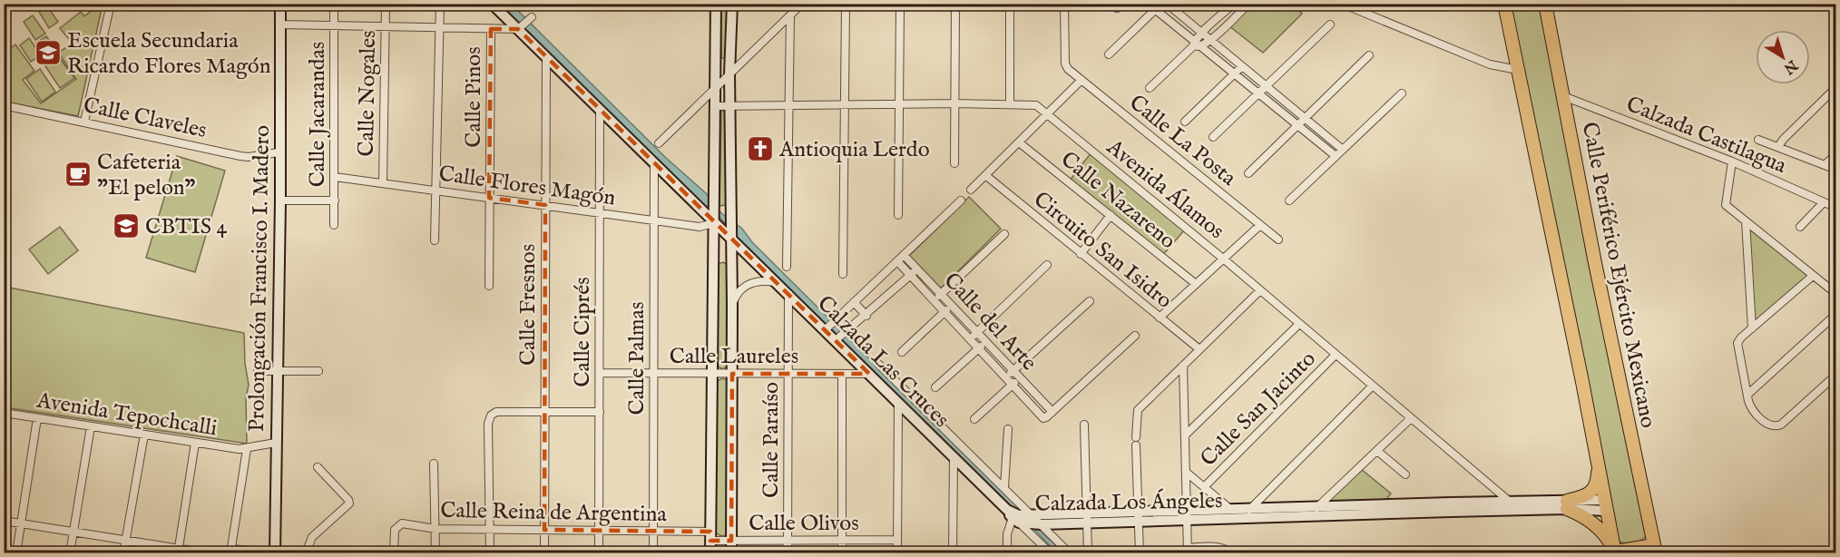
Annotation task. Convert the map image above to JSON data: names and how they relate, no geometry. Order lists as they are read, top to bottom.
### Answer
{
  "streets": {
    "highway": ["Calle Periférico Ejército Mexicano"],
    "street": [
      "Calle Nogales",
      "Calle Pinos",
      "Calle Jacarandas",
      "Calle Claveles",
      "Calzada Castilagua",
      "Calle La Posta",
      "Calle Flores Magón",
      "Avenida Álamos",
      "Calle Nazareno",
      "Circuito San Isidro",
      "Prolongación Francisco I. Madero",
      "Calle Fresnos",
      "Calle del Arte",
      "Calle Ciprés",
      "Calle Laureles",
      "Calle Palmas",
      "Calzada Las Cruces",
      "Calle San Jacinto",
      "Avenida Tepochcalli",
      "Calle Paraíso",
      "Calzada Los Ángeles",
      "Calle Reina de Argentina",
      "Calle Olivos"
    ]
  },
  "crossings": [
    ["Calle Nogales", "Calle Flores Magón"],
    ["Calle Pinos", "Calle Flores Magón"],
    ["Calle Jacarandas", "Calle Flores Magón"],
    ["Calle Claveles", "Prolongación Francisco I. Madero"],
    ["Calzada Castilagua", "Calle Periférico Ejército Mexicano"],
    ["Calle Flores Magón", "Calle Fresnos"],
    ["Calle Flores Magón", "Calle Ciprés"],
    ["Calle Flores Magón", "Calle Palmas"],
    ["Calle Flores Magón", "Calzada Las Cruces"],
    ["Avenida Álamos", "Calle San Jacinto"],
    ["Avenida Álamos", "Calzada Los Ángeles"],
    ["Prolongación Francisco I. Madero", "Avenida Tepochcalli"],
    ["Calle Fresnos", "Calzada Las Cruces"],
    ["Calle Fresnos", "Calle Reina de Argentina"],
    ["Calle Ciprés", "Calle Laureles"],
    ["Calle Ciprés", "Calzada Las Cruces"],
    ["Calle Ciprés", "Calle Reina de Argentina"],
    ["Calle Laureles", "Calle Palmas"],
    ["Calle Laureles", "Calzada Las Cruces"],
    ["Calle Laureles", "Calle Paraíso"],
    ["Calle Palmas", "Calzada Las Cruces"],
    ["Calle Palmas", "Calle Reina de Argentina"],
    ["Calzada Las Cruces", "Calle Paraíso"],
    ["Calzada Las Cruces", "Calzada Los Ángeles"],
    ["Calle San Jacinto", "Calzada Los Ángeles"],
    ["Calle Paraíso", "Calle Olivos"],
    ["Calle Reina de Argentina", "Calle Olivos"]
  ],
  "places": {
    "school or university": ["Escuela Secundaria Ricardo Flores Magón", "CBTIS 4"],
    "church": ["Antioquia Lerdo"],
    "cafe": ["Cafeteria \"El pelon\""]
  },
  "north": "bottom right"
}
